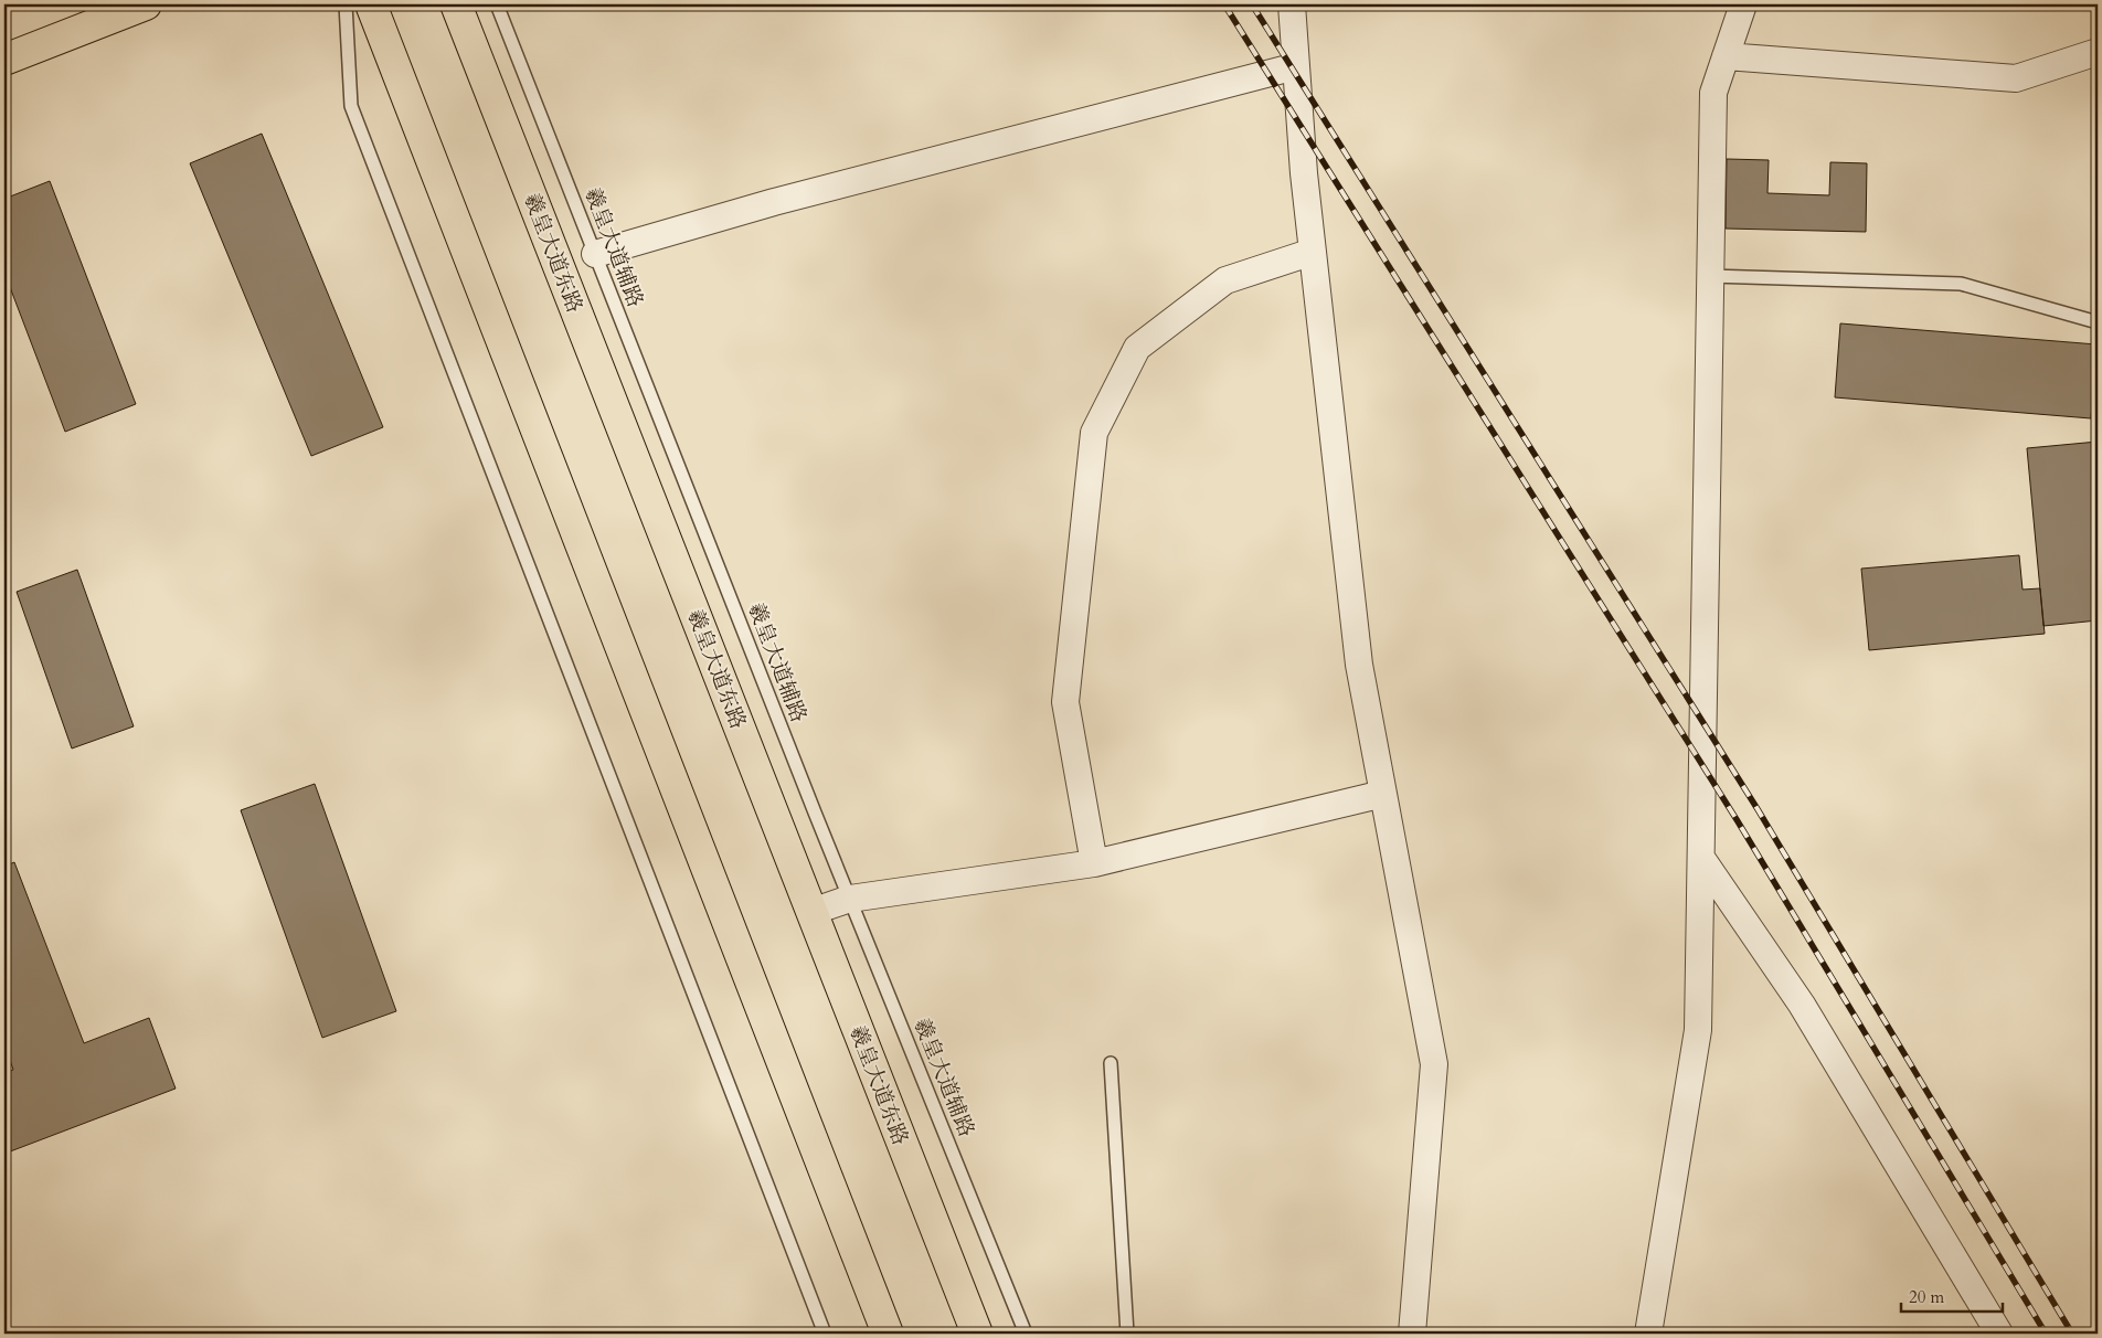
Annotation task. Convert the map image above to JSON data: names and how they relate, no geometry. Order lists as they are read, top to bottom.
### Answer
{
  "streets": {
    "main road": ["羲皇大道东路"],
    "lane": ["羲皇大道辅路"]
  },
  "scale_bar": "20 m"
}
